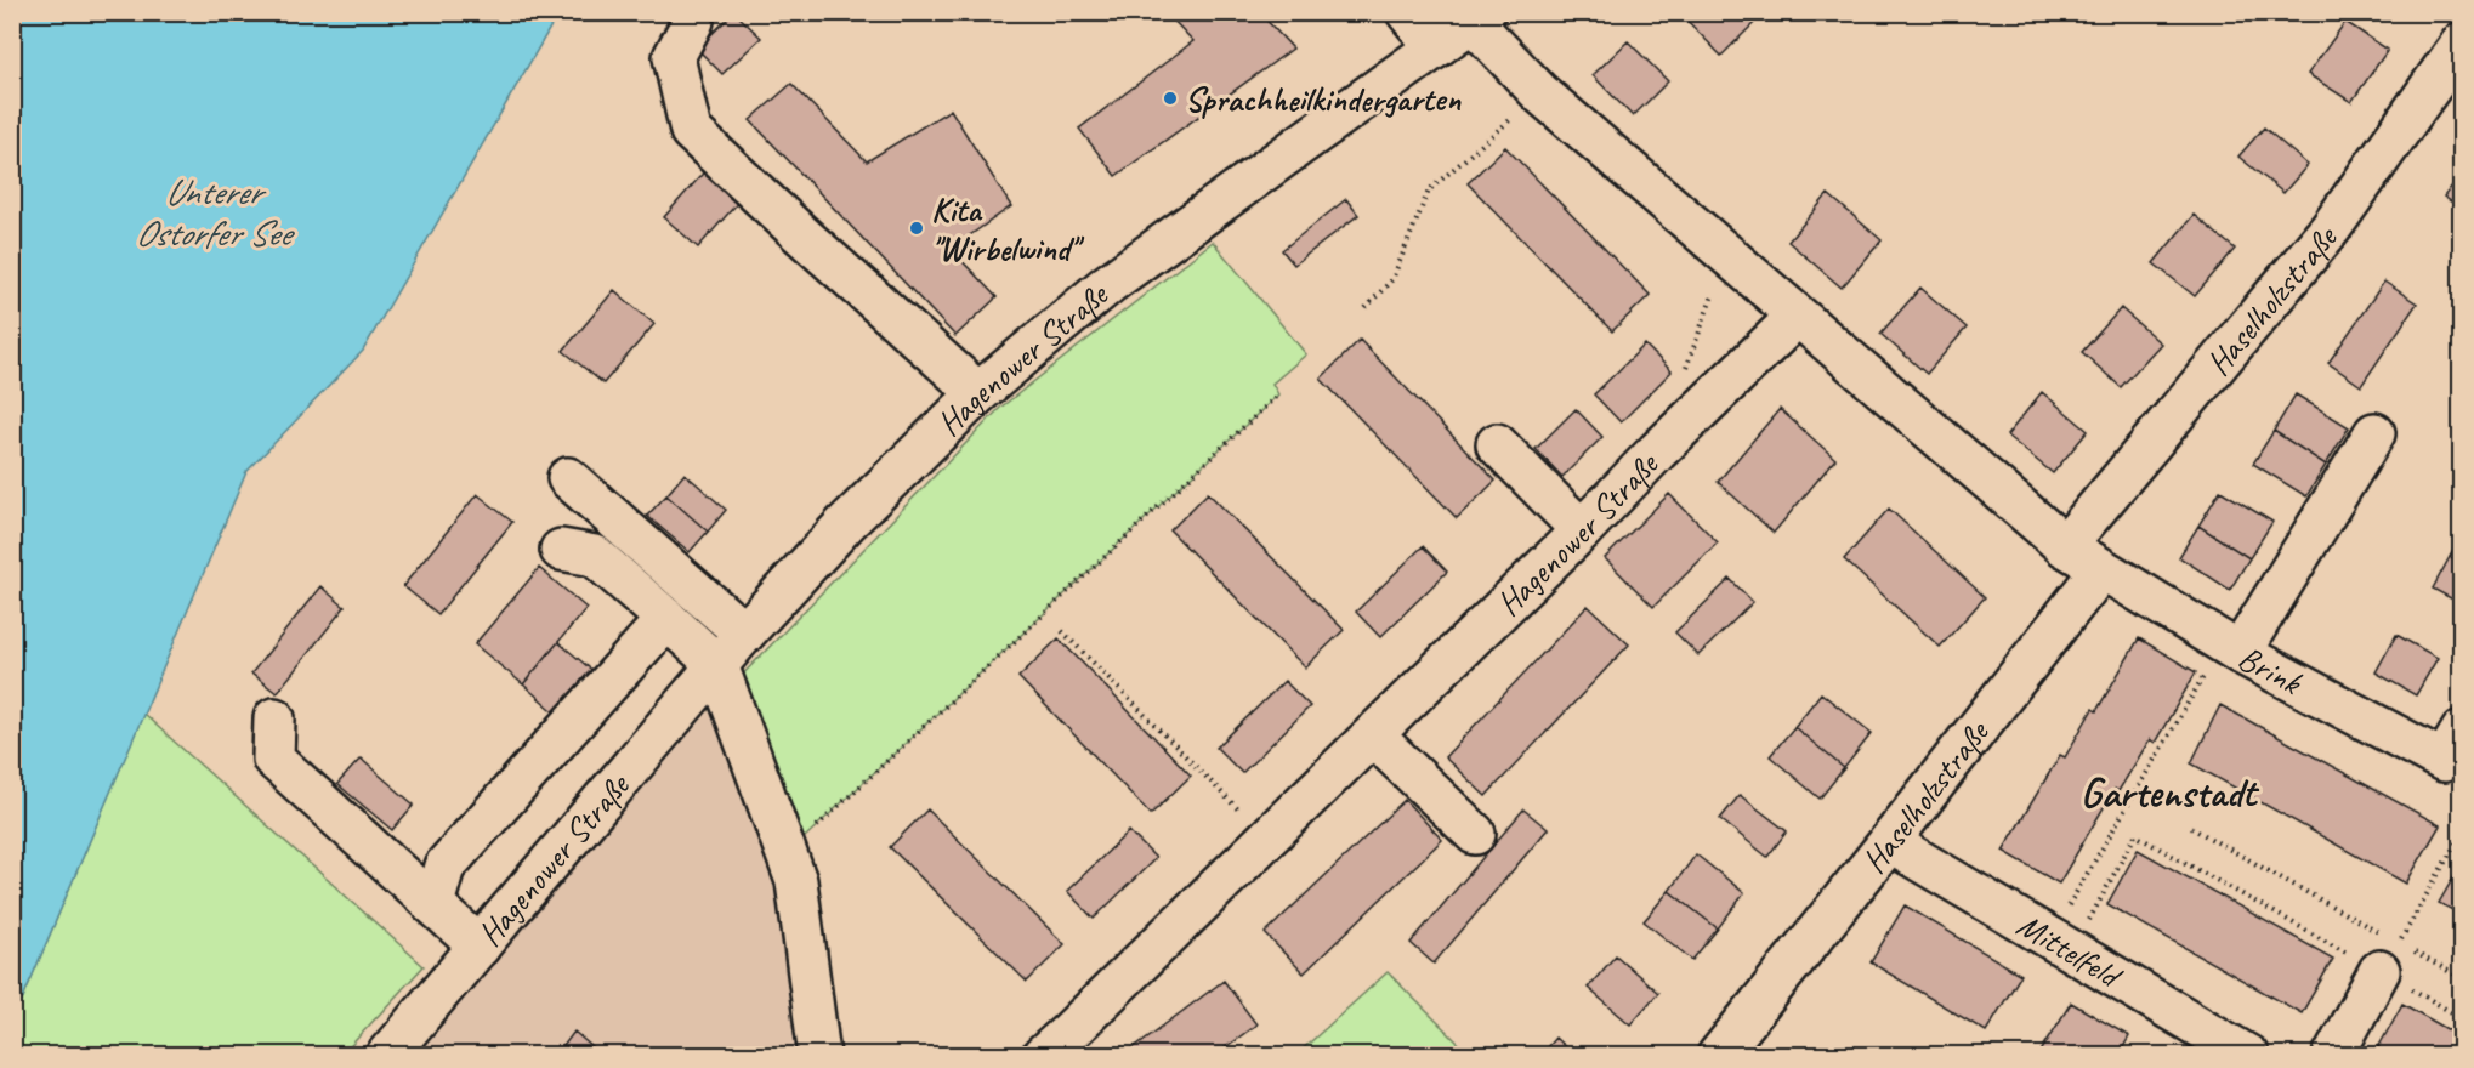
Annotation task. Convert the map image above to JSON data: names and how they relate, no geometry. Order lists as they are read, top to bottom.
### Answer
{
  "streets": {
    "street": [
      "Haselholzstraße",
      "Hagenower Straße",
      "Brink",
      "Mittelfeld"
    ]
  },
  "crossings": [
    ["Haselholzstraße", "Brink"],
    ["Haselholzstraße", "Mittelfeld"]
  ],
  "districts": ["Gartenstadt"],
  "water": ["Unterer Ostorfer See"],
  "places": ["Sprachheilkindergarten", "Kita \"Wirbelwind\""]
}
